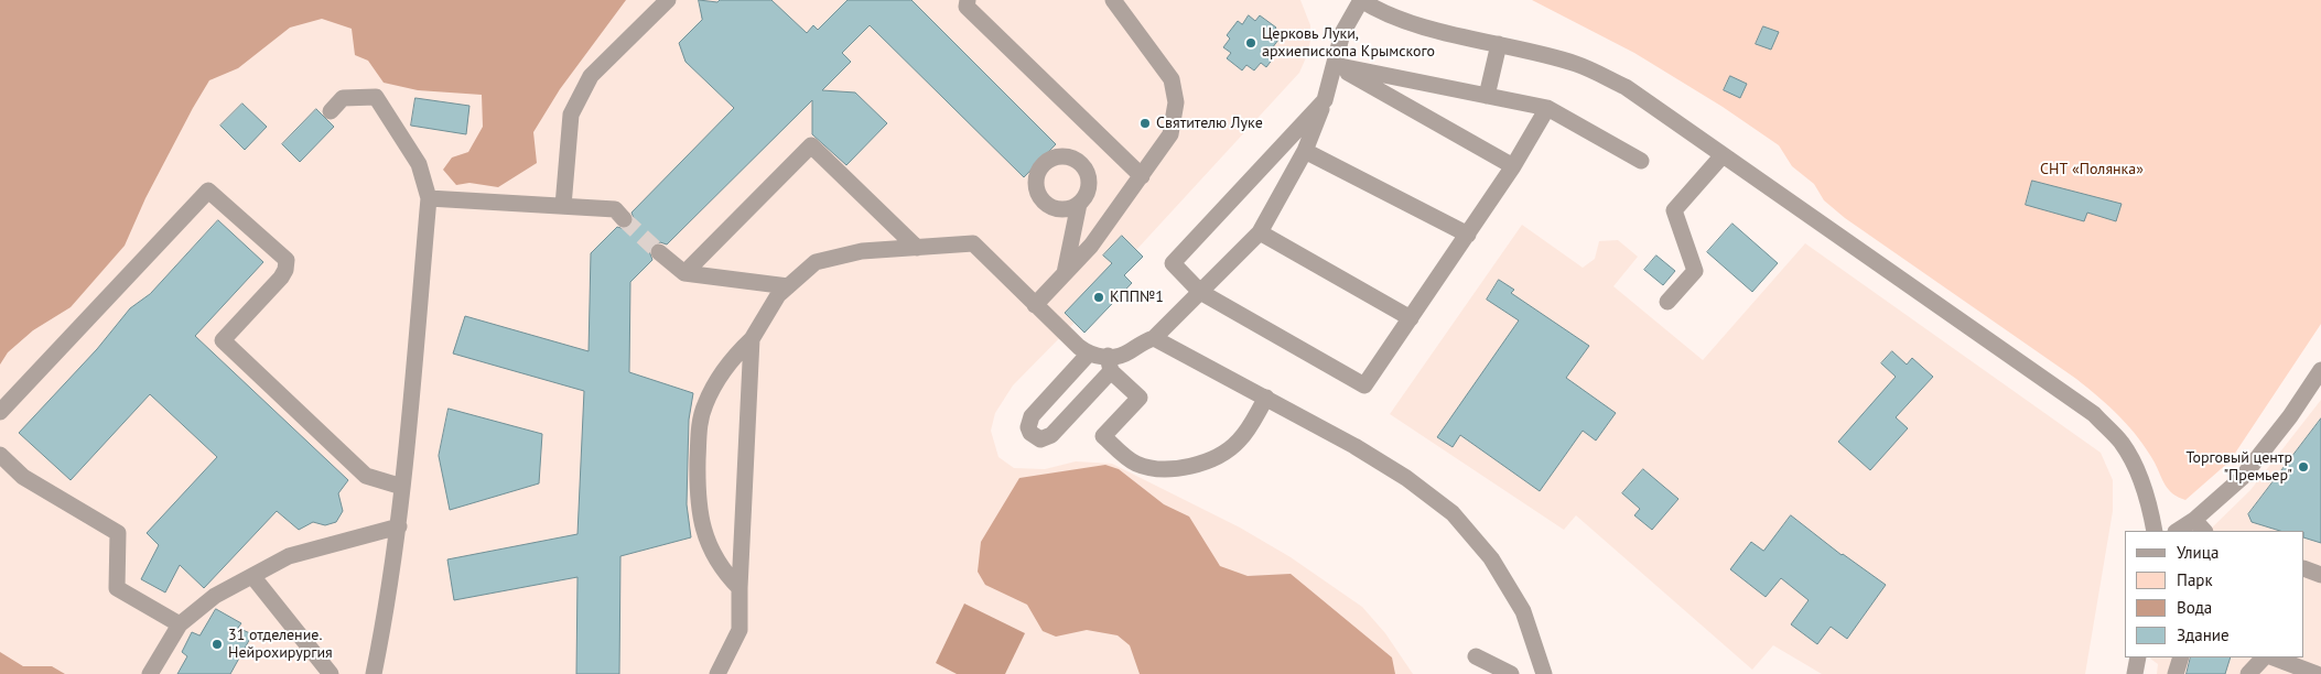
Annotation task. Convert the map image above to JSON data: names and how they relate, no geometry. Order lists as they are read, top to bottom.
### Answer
{
  "parks": ["СНТ «Полянка»"],
  "places": [
    "Церковь Луки, архиепископа Крымского",
    "Святителю Луке",
    "КПП№1",
    "Торговый центр \"Премьер\"",
    "31 отделение. Нейрохирургия"
  ],
  "legend": [
    "Улица",
    "Парк",
    "Вода",
    "Здание"
  ]
}
